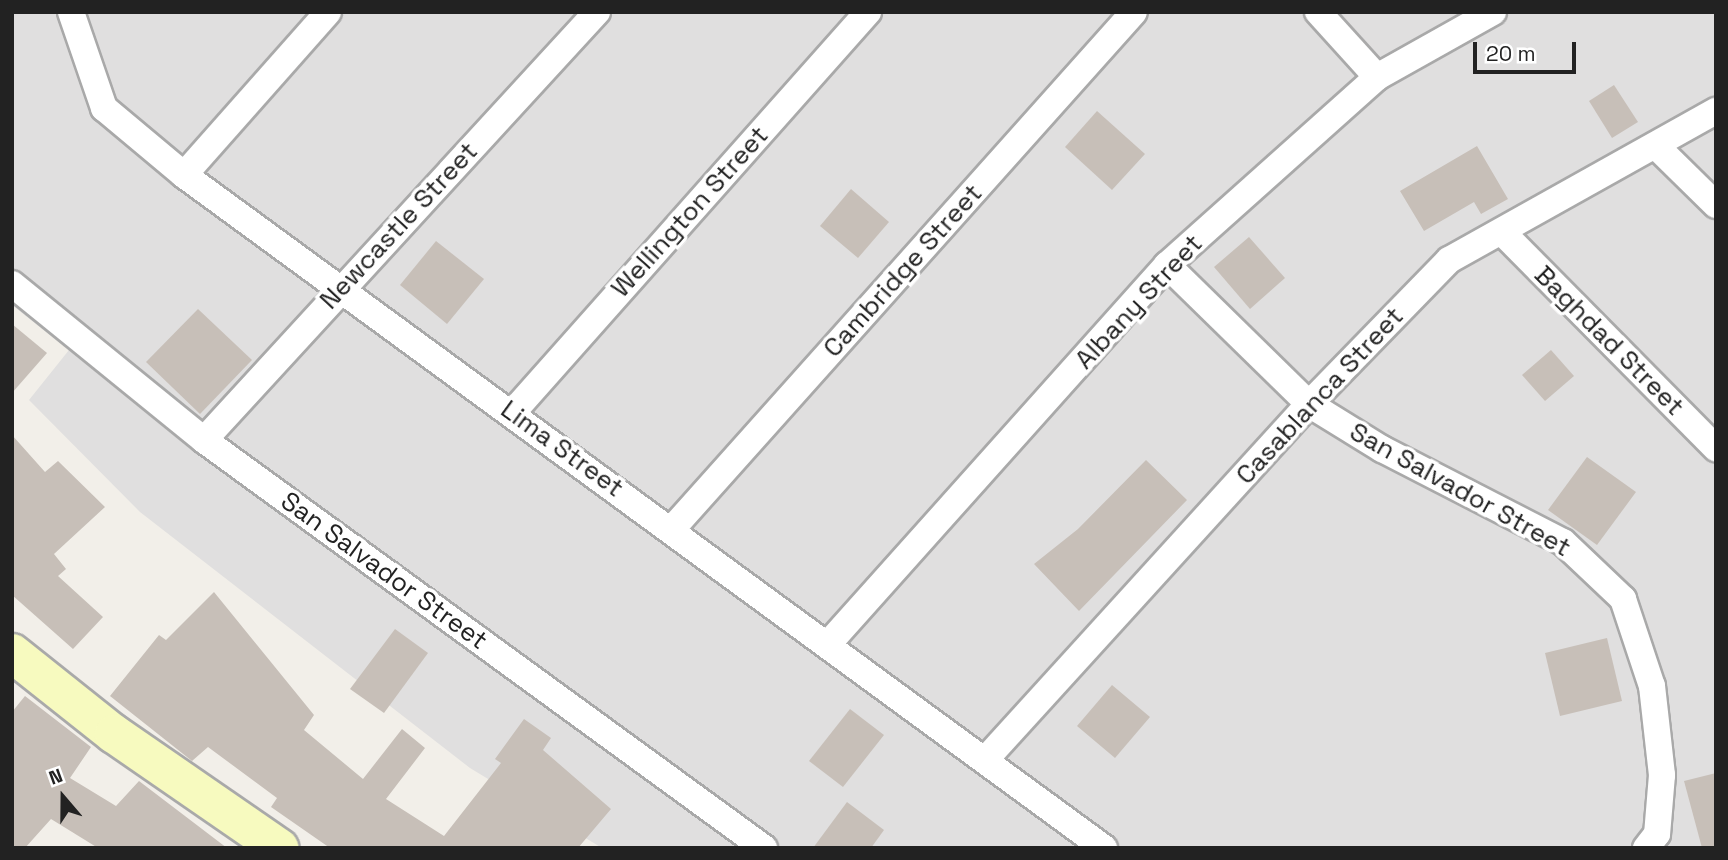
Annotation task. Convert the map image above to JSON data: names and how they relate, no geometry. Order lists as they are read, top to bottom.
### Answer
{
  "streets": {
    "street": [
      "Wellington Street",
      "Newcastle Street",
      "Cambridge Street",
      "Albany Street",
      "Baghdad Street",
      "Casablanca Street",
      "Lima Street",
      "San Salvador Street"
    ]
  },
  "crossings": [
    ["Wellington Street", "Lima Street"],
    ["Newcastle Street", "Lima Street"],
    ["Newcastle Street", "San Salvador Street"],
    ["Cambridge Street", "Lima Street"],
    ["Albany Street", "Lima Street"],
    ["Albany Street", "San Salvador Street"],
    ["Baghdad Street", "Casablanca Street"],
    ["Casablanca Street", "Lima Street"],
    ["Casablanca Street", "San Salvador Street"]
  ],
  "scale_bar": "20 m",
  "north": "top"
}
